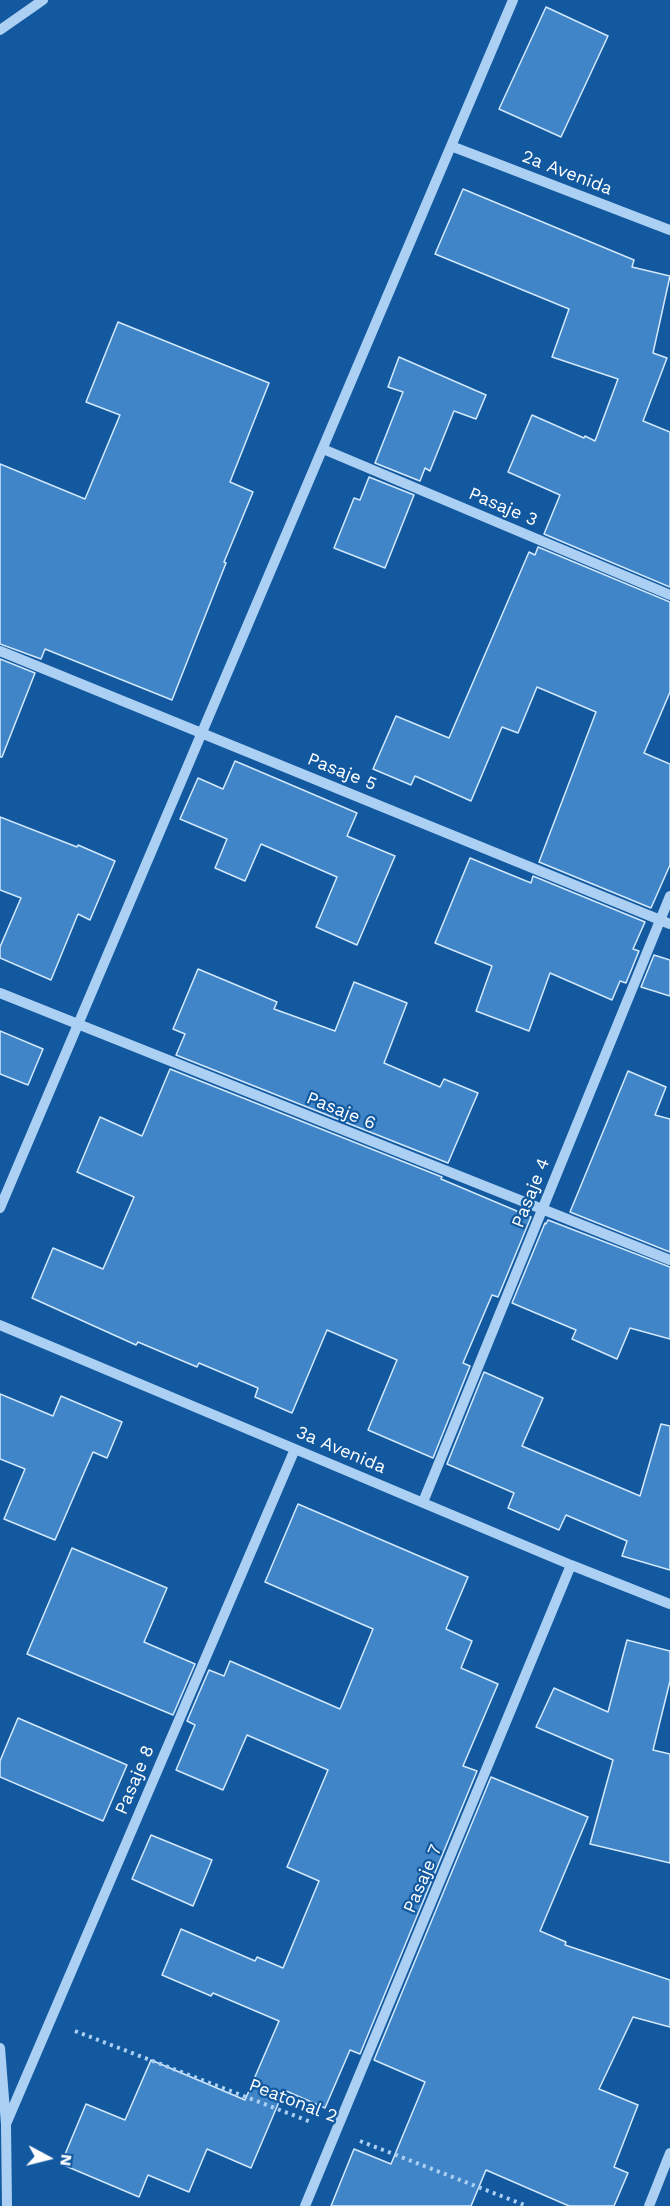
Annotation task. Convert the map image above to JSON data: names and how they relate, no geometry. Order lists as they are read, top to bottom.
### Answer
{
  "streets": {
    "street": [
      "2a Avenida",
      "Pasaje 3",
      "Pasaje 5",
      "Pasaje 6",
      "Pasaje 4",
      "3a Avenida",
      "Pasaje 8",
      "Pasaje 7"
    ],
    "path": ["Peatonal 2"]
  },
  "crossings": [
    ["Pasaje 5", "Pasaje 4"],
    ["Pasaje 6", "Pasaje 4"],
    ["Pasaje 4", "3a Avenida"],
    ["3a Avenida", "Pasaje 8"],
    ["3a Avenida", "Pasaje 7"],
    ["Pasaje 8", "Peatonal 2"],
    ["Pasaje 7", "Peatonal 2"]
  ],
  "north": "right"
}
